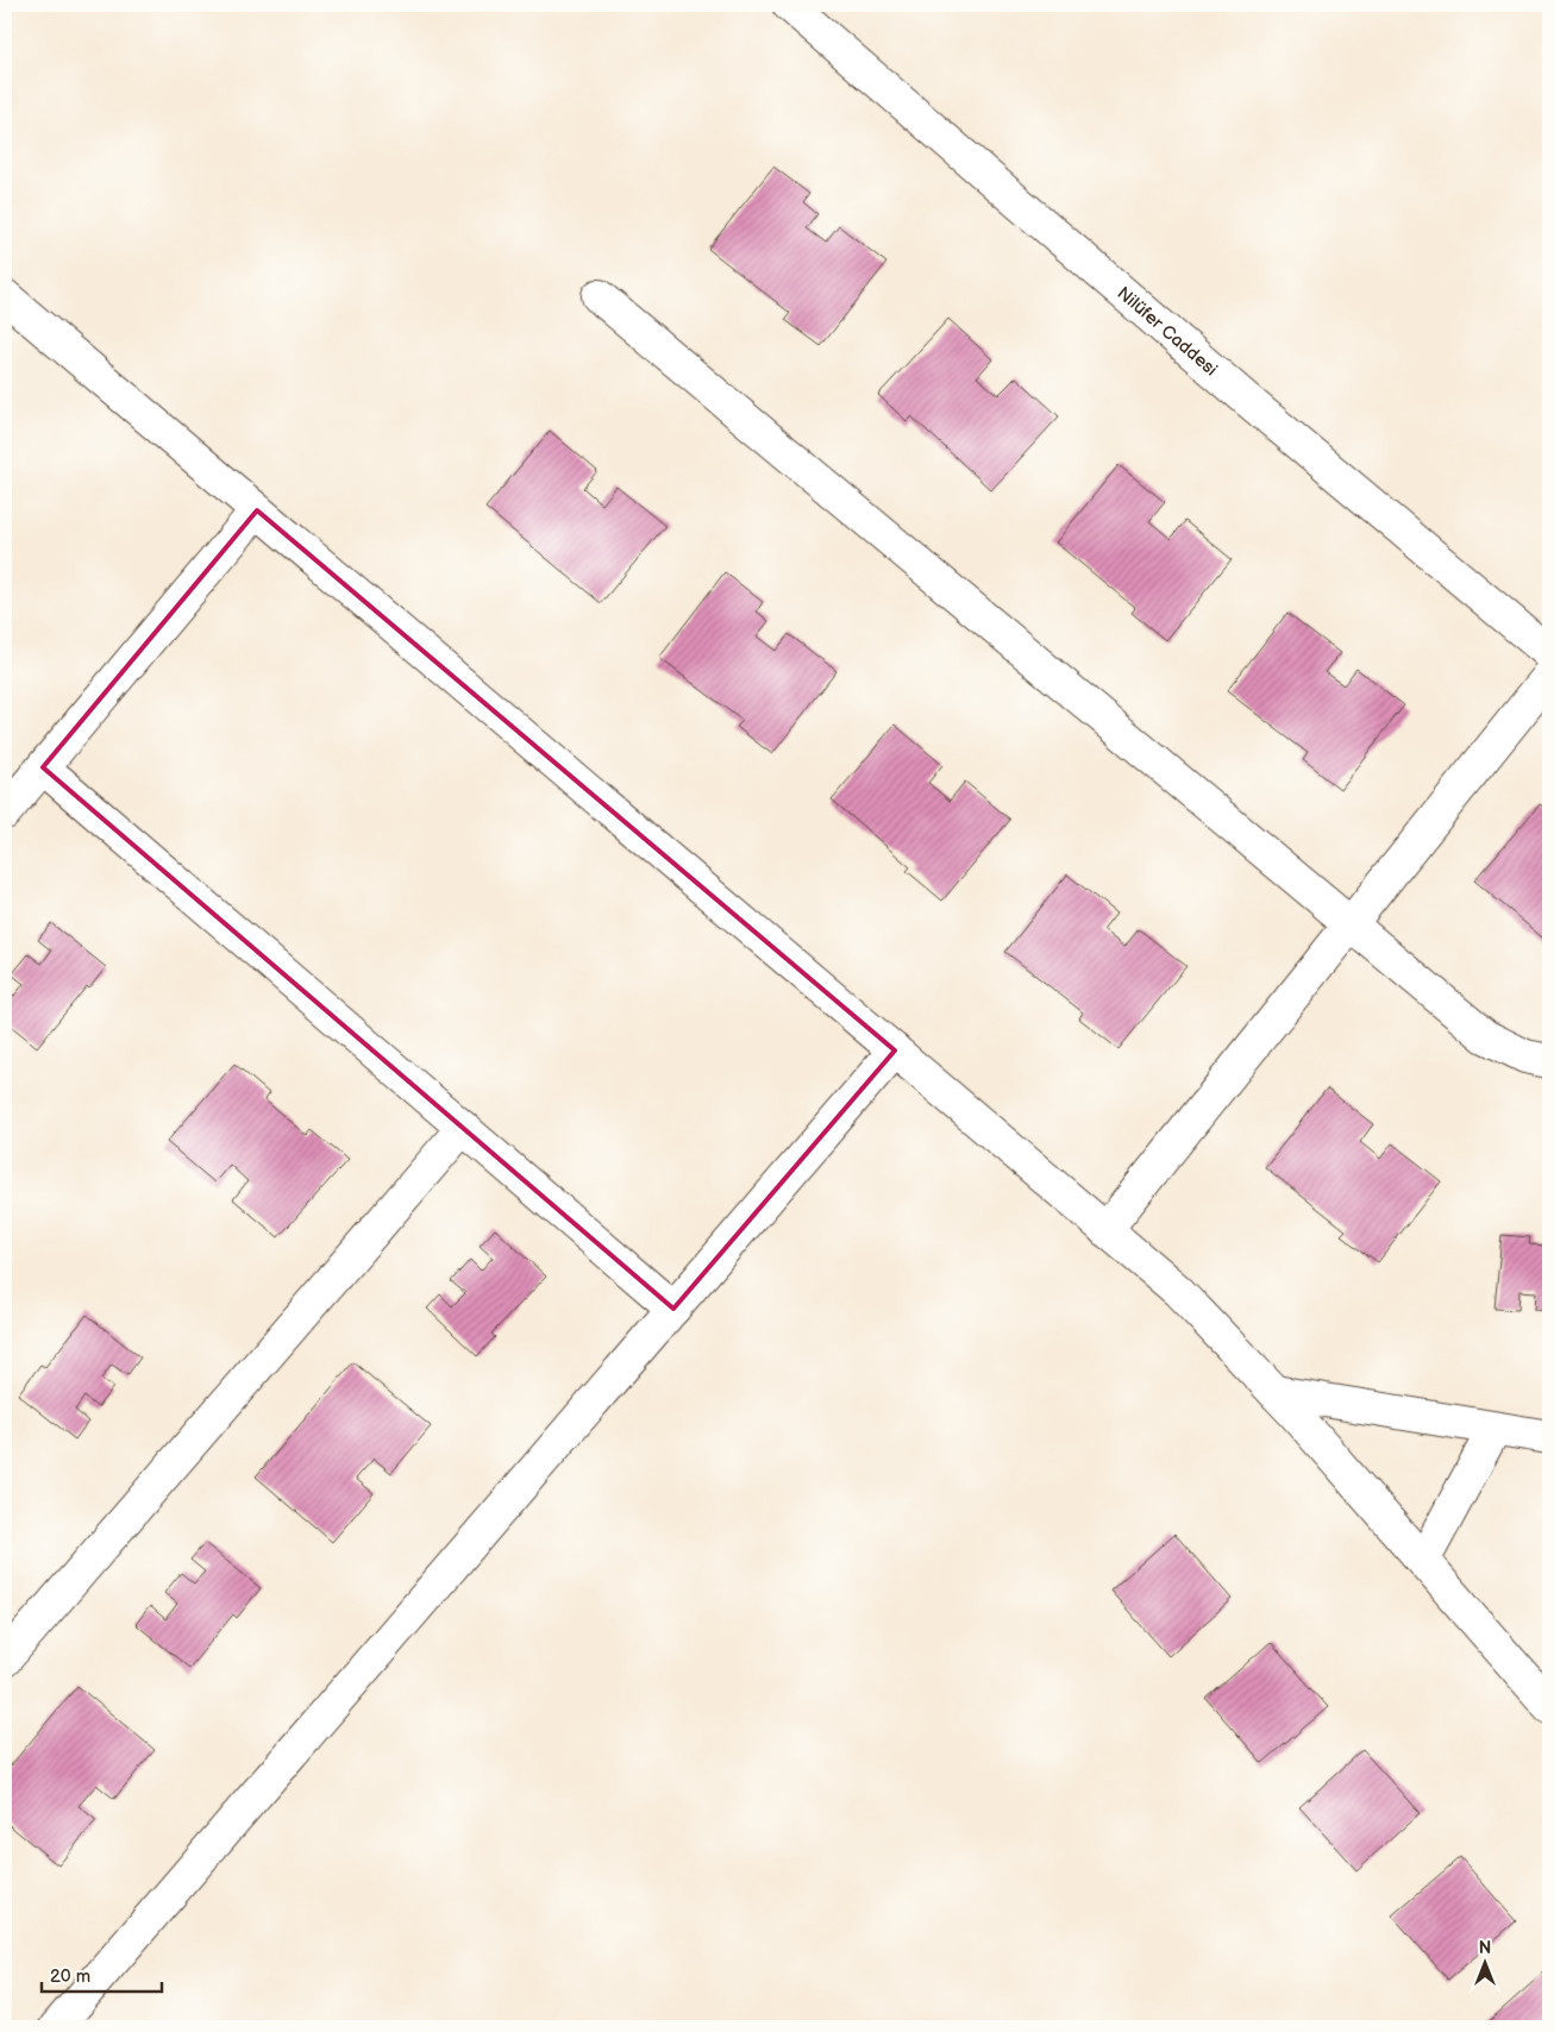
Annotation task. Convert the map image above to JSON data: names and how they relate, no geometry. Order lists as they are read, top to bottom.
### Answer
{
  "streets": {
    "street": ["Nilüfer Caddesi"]
  },
  "scale_bar": "20 m",
  "north": "top"
}
